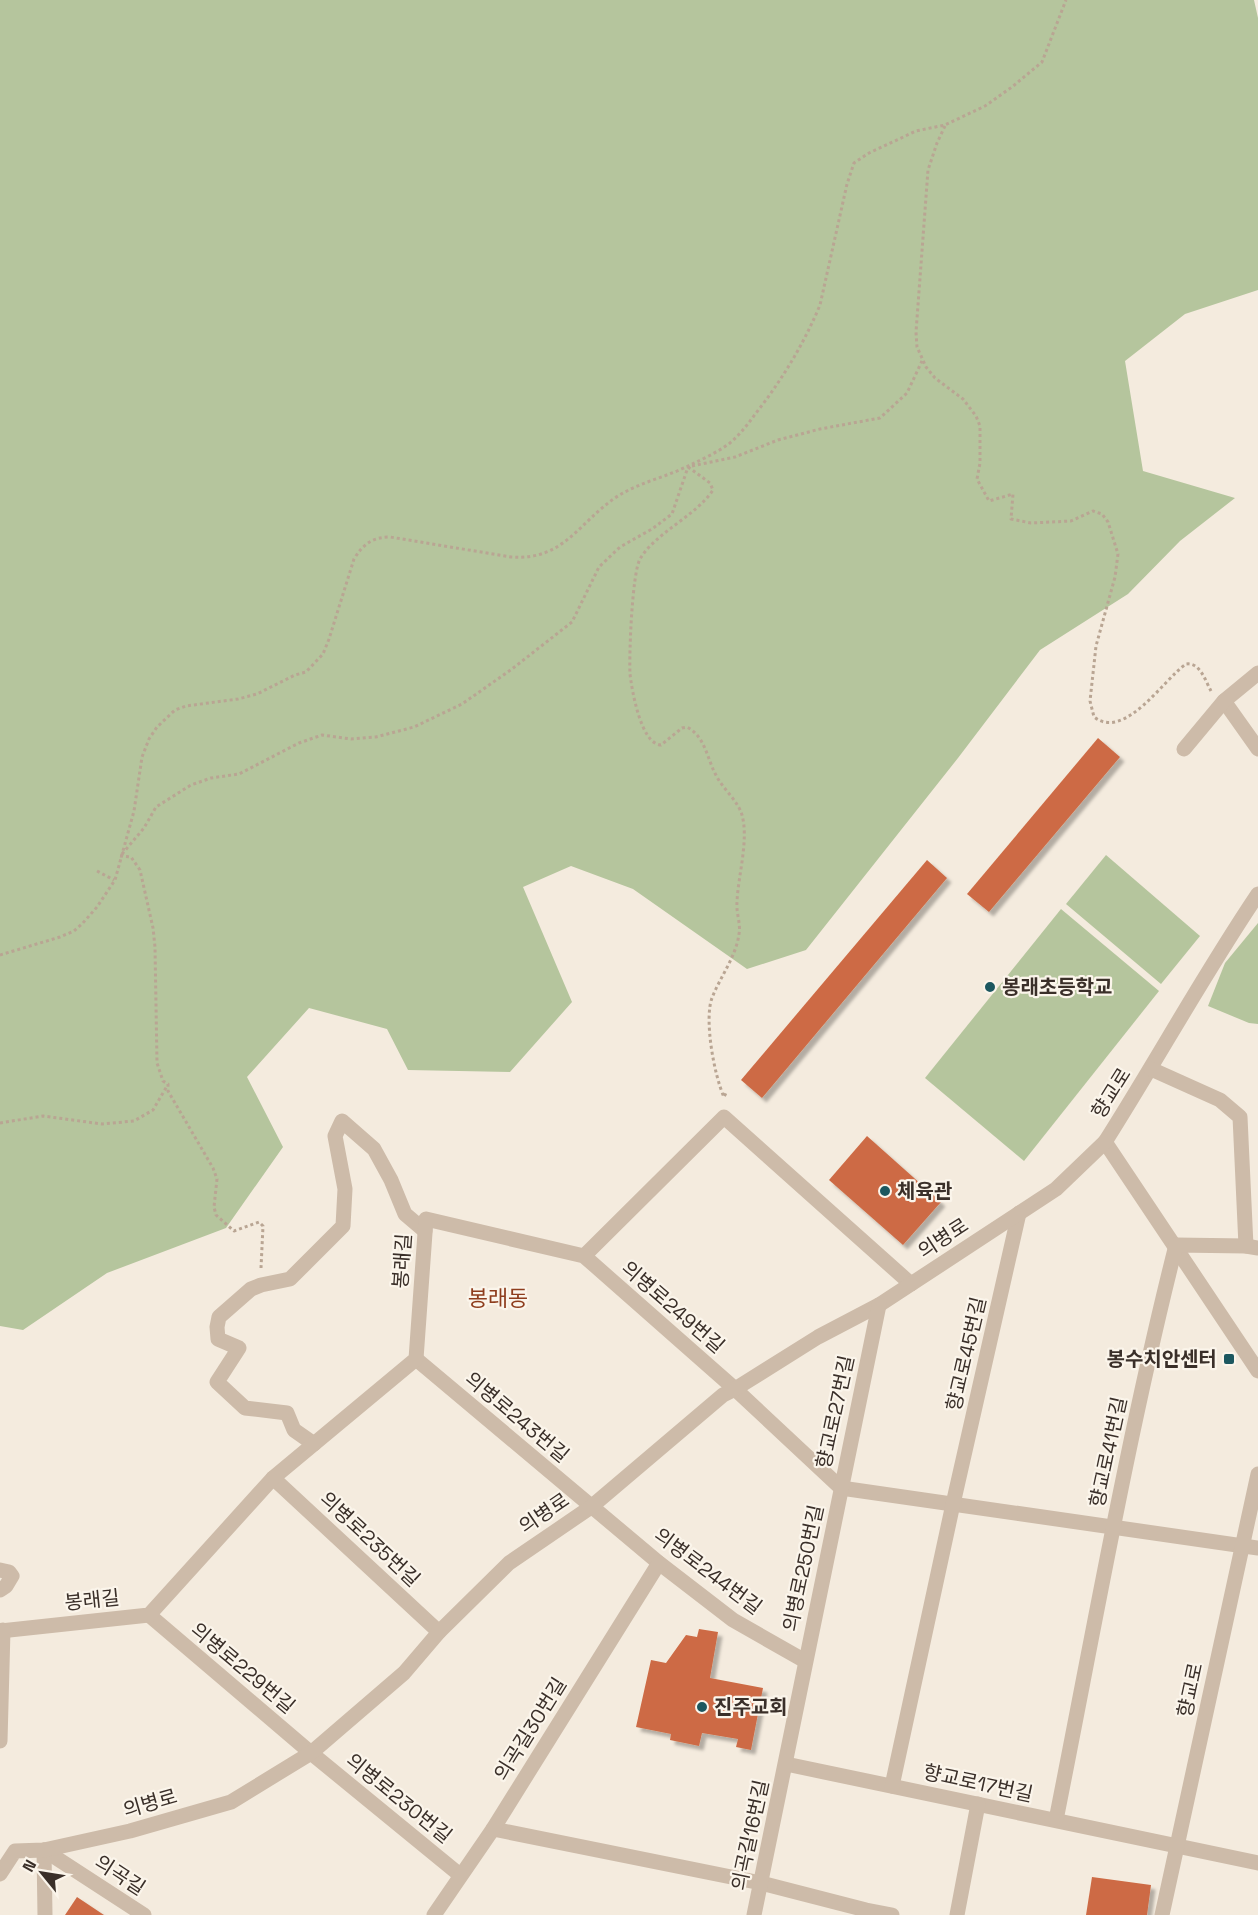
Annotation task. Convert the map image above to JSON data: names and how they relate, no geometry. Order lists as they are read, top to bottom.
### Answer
{
  "streets": {
    "street": [
      "향교로",
      "의병로",
      "봉래길",
      "의병로249번길",
      "향교로45번길",
      "향교로27번길",
      "의병로243번길",
      "향교로41번길",
      "의병로235번길",
      "의병로250번길",
      "의병로244번길",
      "의병로229번길",
      "의곡길30번길",
      "향교로17번길",
      "의병로230번길",
      "의곡길16번길",
      "의곡길"
    ]
  },
  "crossings": [
    ["향교로", "의병로"],
    ["향교로", "향교로27번길"],
    ["향교로", "향교로41번길"],
    ["향교로", "향교로17번길"],
    ["의병로", "의병로249번길"],
    ["의병로", "향교로45번길"],
    ["의병로", "향교로27번길"],
    ["의병로", "의병로243번길"],
    ["의병로", "의병로235번길"],
    ["의병로", "의병로250번길"],
    ["의병로", "의병로244번길"],
    ["의병로", "의병로229번길"],
    ["의병로", "의병로230번길"],
    ["의병로", "의곡길"],
    ["봉래길", "의병로249번길"],
    ["봉래길", "의병로243번길"],
    ["봉래길", "의병로235번길"],
    ["봉래길", "의병로229번길"],
    ["의병로249번길", "의병로250번길"],
    ["향교로45번길", "향교로27번길"],
    ["향교로45번길", "향교로17번길"],
    ["향교로27번길", "향교로41번길"],
    ["향교로27번길", "의병로250번길"],
    ["향교로27번길", "향교로17번길"],
    ["의병로243번길", "의병로244번길"],
    ["향교로41번길", "향교로17번길"],
    ["의병로250번길", "의병로244번길"],
    ["의병로250번길", "향교로17번길"],
    ["의병로250번길", "의곡길16번길"],
    ["의병로244번길", "의곡길30번길"],
    ["의병로229번길", "의병로230번길"],
    ["의곡길30번길", "의병로230번길"],
    ["향교로17번길", "의곡길16번길"]
  ],
  "districts": ["봉래동"],
  "places": {
    "other": ["봉래초등학교", "체육관", "진주교회"],
    "transit": ["봉수치안센터"]
  },
  "north": "top left"
}
